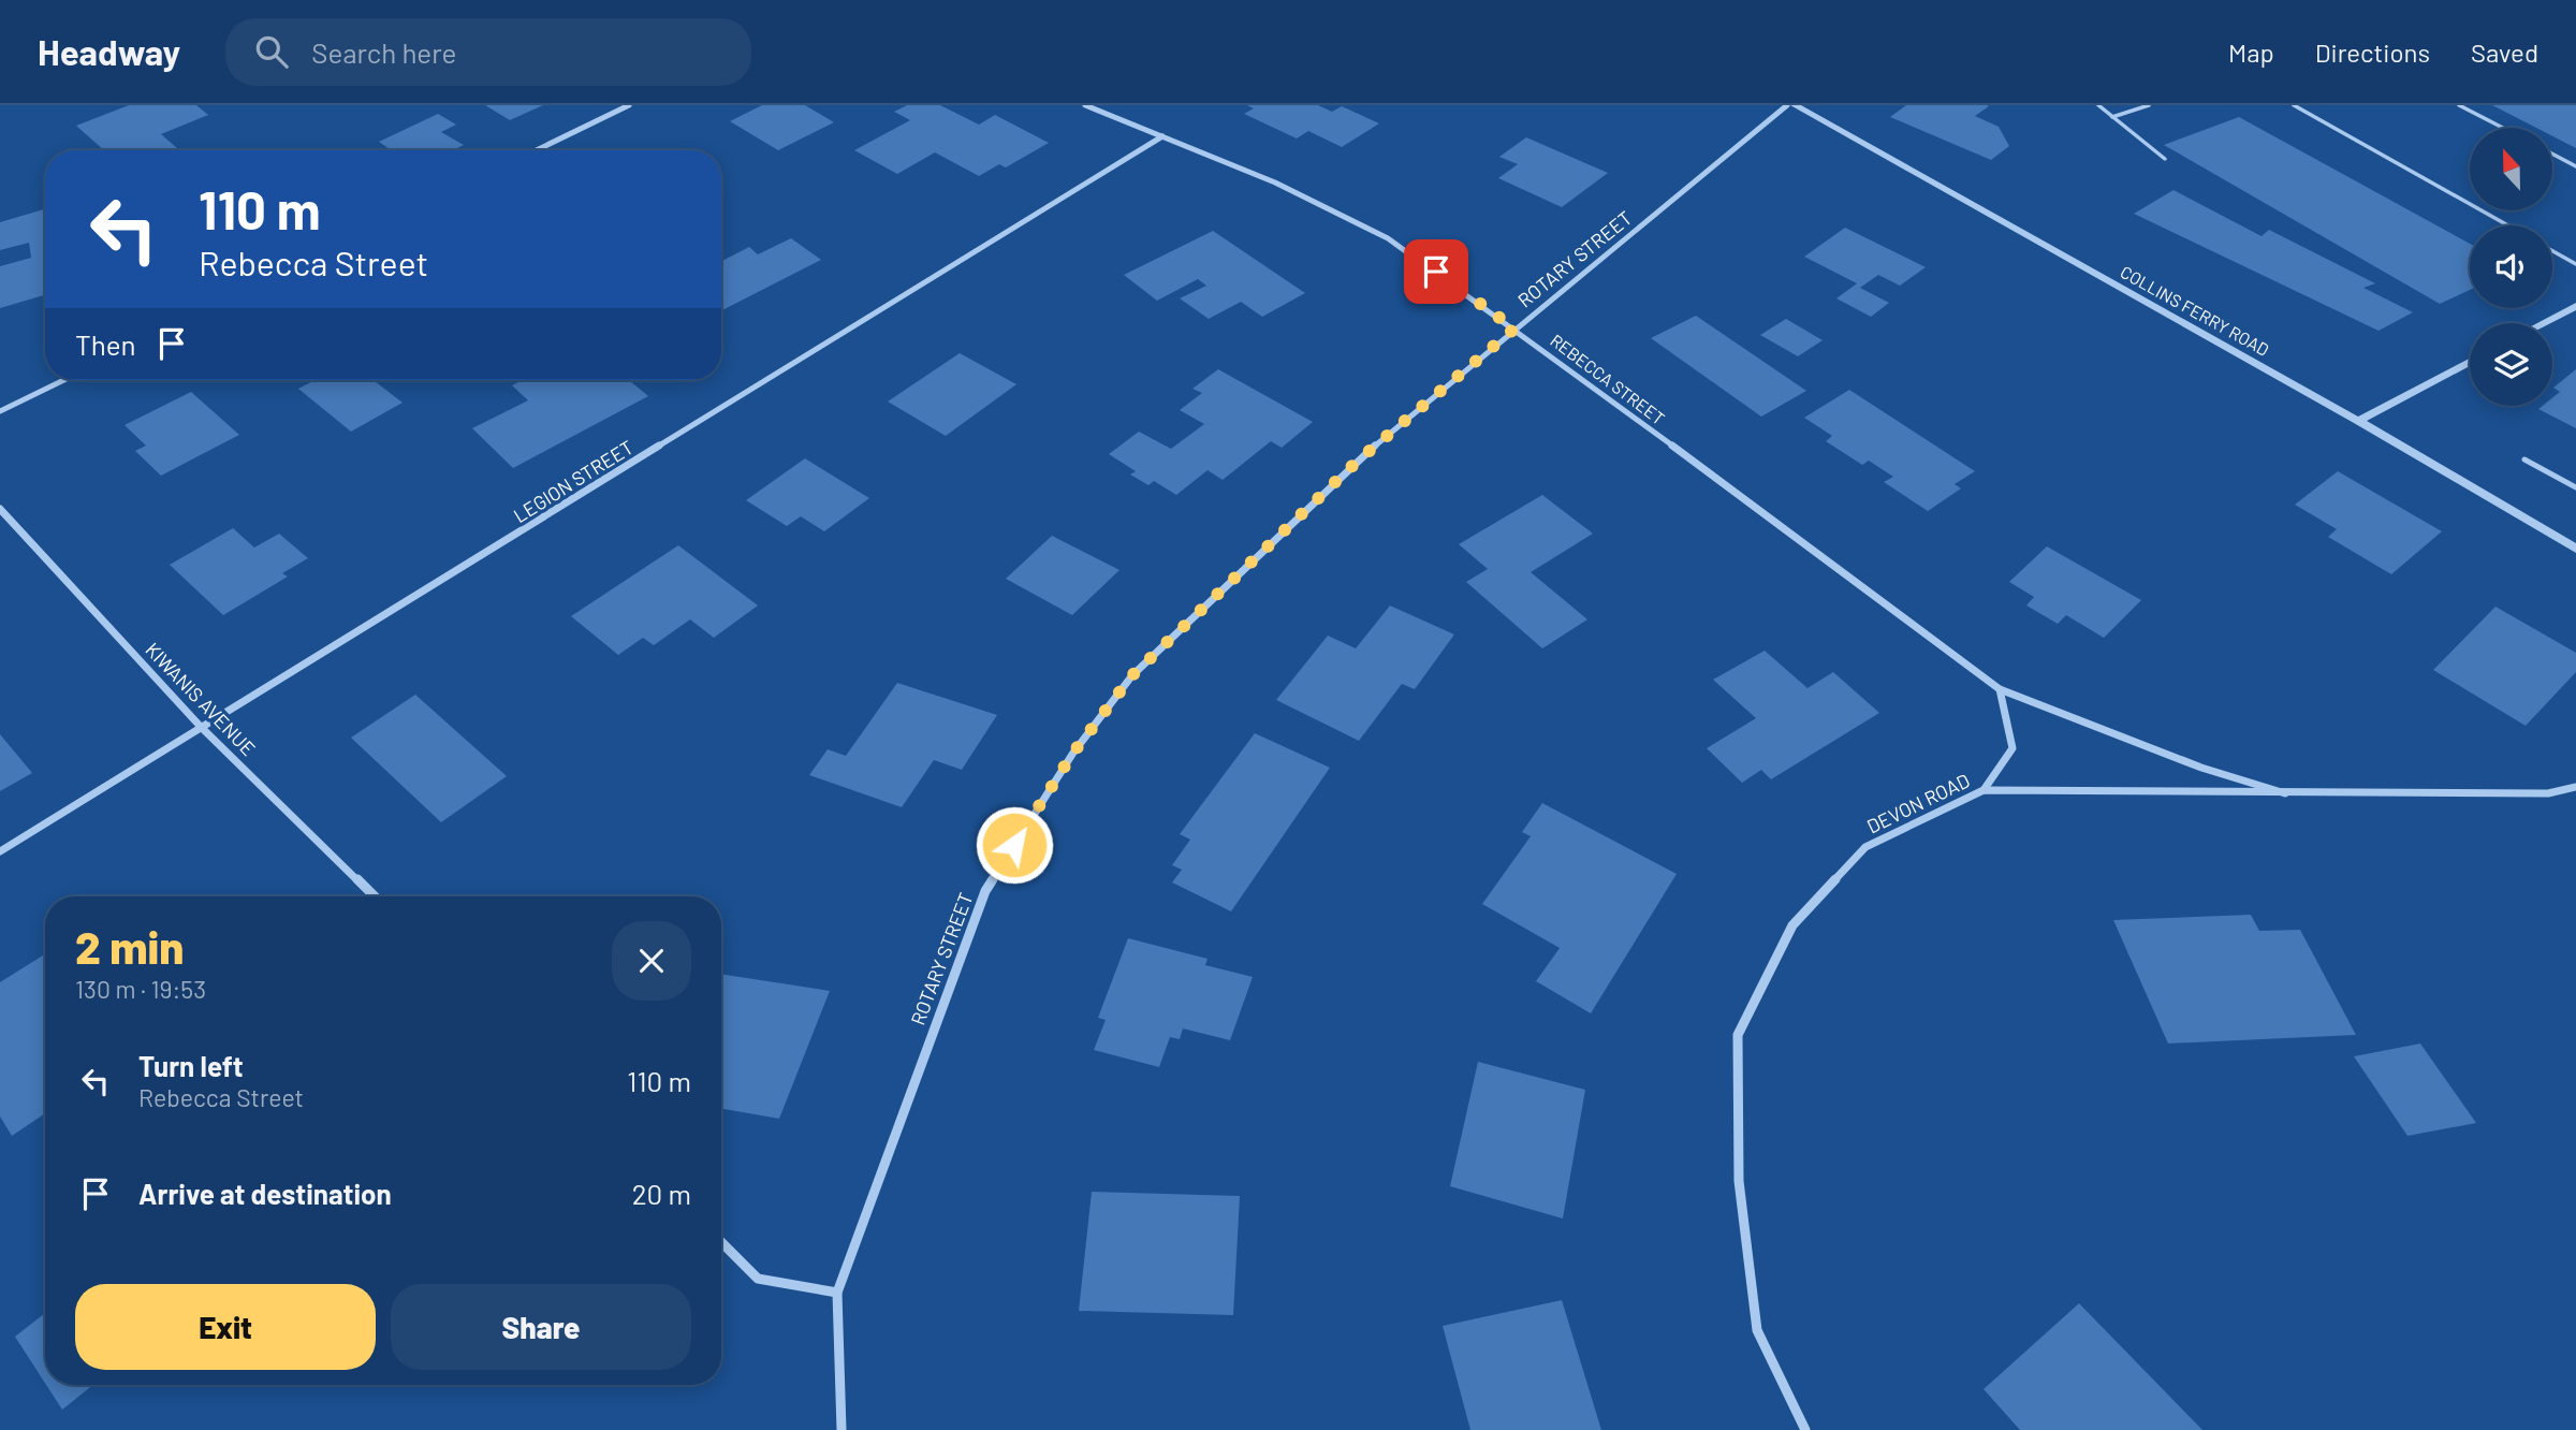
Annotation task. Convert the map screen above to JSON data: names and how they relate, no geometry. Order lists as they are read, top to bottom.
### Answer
{
  "streets": {
    "street": [
      "ROTARY STREET",
      "COLLINS FERRY ROAD",
      "REBECCA STREET",
      "LEGION STREET",
      "KIWANIS AVENUE",
      "DEVON ROAD"
    ]
  },
  "crossings": [
    ["ROTARY STREET", "REBECCA STREET"],
    ["REBECCA STREET", "LEGION STREET"],
    ["REBECCA STREET", "DEVON ROAD"],
    ["LEGION STREET", "KIWANIS AVENUE"]
  ],
  "north": "top",
  "page": {
    "header": "Headway",
    "search": "Search here",
    "nav": ["Map", "Directions", "Saved"],
    "turn": ["110 m", "Rebecca Street"],
    "then": "Then",
    "heading": ["2 min", "130 m · 19:53"],
    "list": [
      {
        "name": "Turn left",
        "note": "Rebecca Street",
        "value": "110 m"
      },
      {
        "name": "Arrive at destination",
        "value": "20 m"
      }
    ],
    "buttons": ["Exit", "Share"]
  }
}
